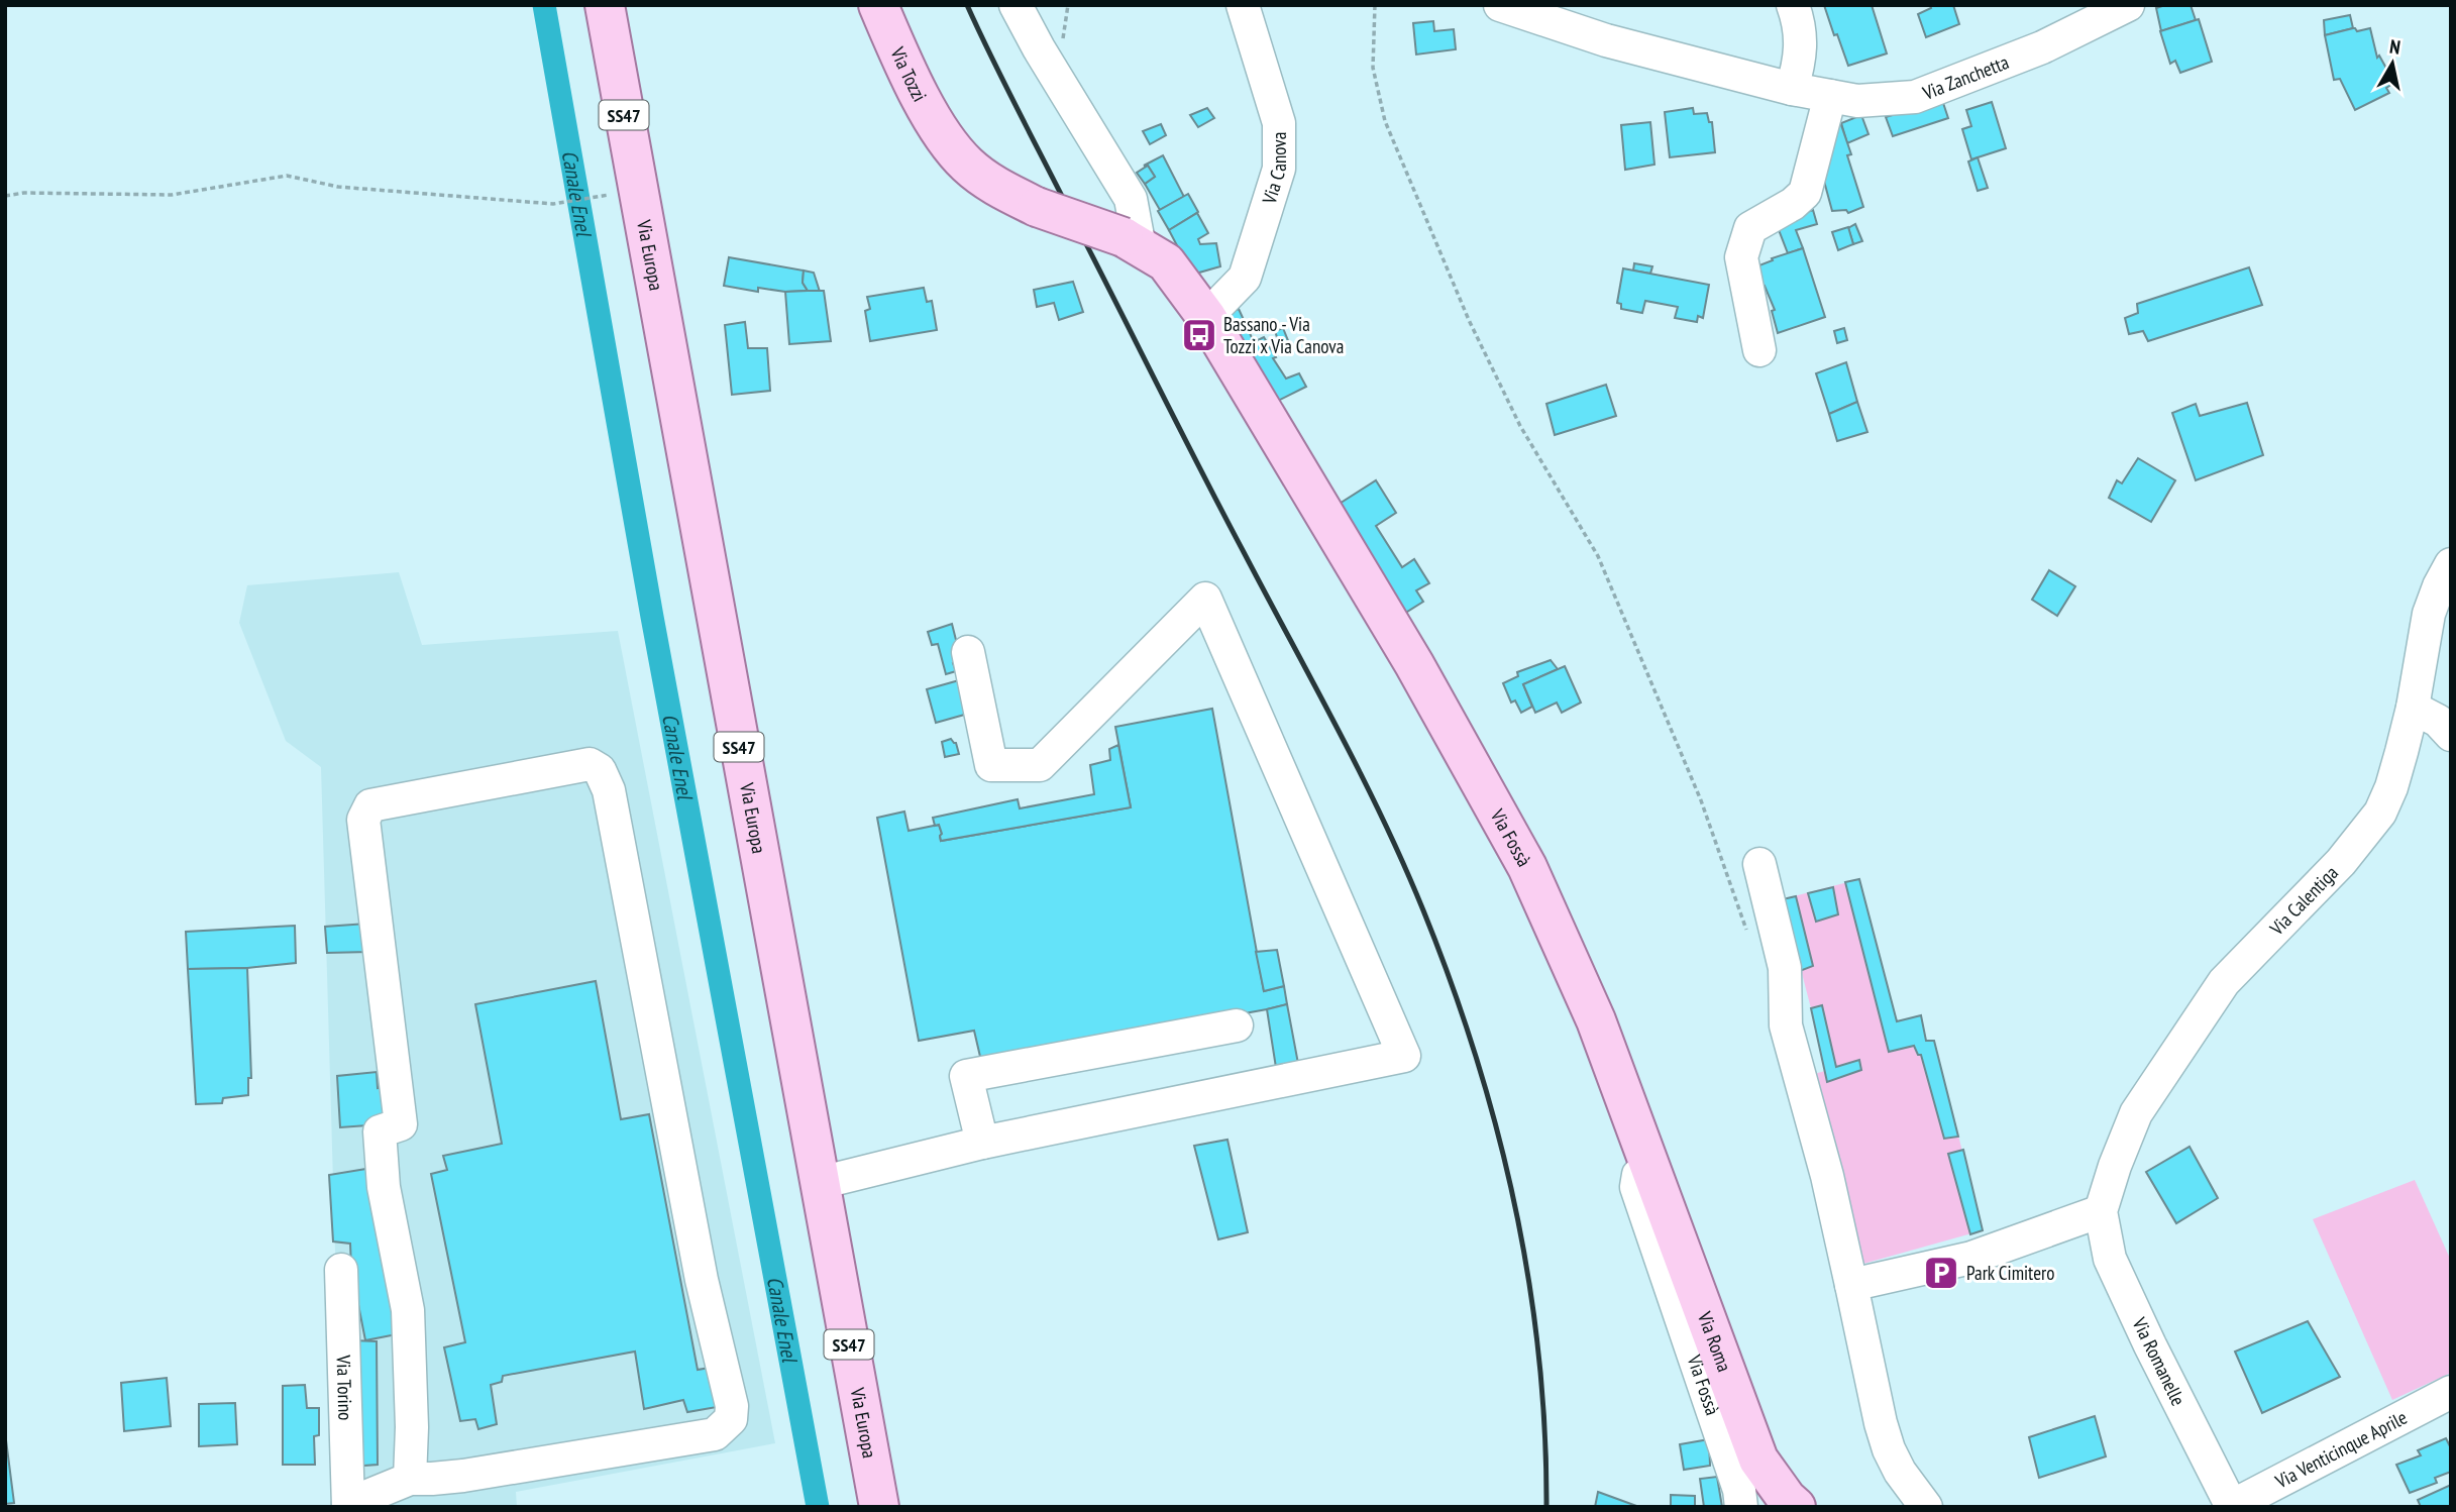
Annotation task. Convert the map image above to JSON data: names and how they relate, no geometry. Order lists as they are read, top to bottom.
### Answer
{
  "streets": {
    "main road": [
      "Via Tozzi",
      "SS47",
      "Via Europa",
      "Via Fossà",
      "Via Roma"
    ],
    "street": [
      "Via Zanchetta",
      "Via Canova",
      "Via Calentiga",
      "Via Romanelle",
      "Via Torino",
      "Via Venticinque Aprile"
    ]
  },
  "crossings": [
    ["Via Tozzi", "Via Fossà"],
    ["Via Canova", "Via Fossà"],
    ["Via Fossà", "Via Roma"],
    ["Via Calentiga", "Via Romanelle"],
    ["Via Romanelle", "Via Venticinque Aprile"]
  ],
  "water": ["Canale Enel"],
  "places": {
    "bus stop": ["Bassano - Via Tozzi x Via Canova"],
    "parking": ["Park Cimitero"]
  },
  "north": "top"
}
